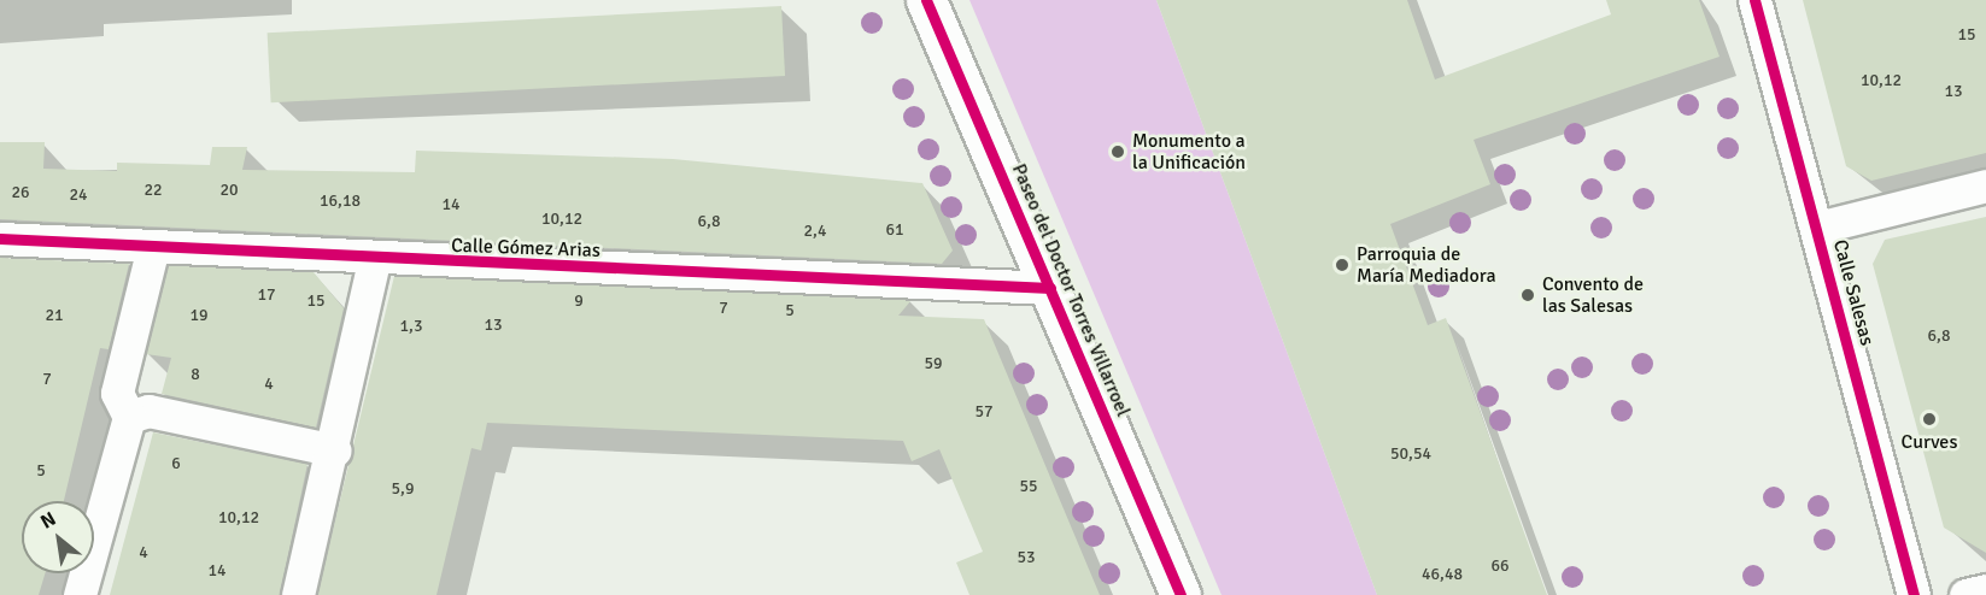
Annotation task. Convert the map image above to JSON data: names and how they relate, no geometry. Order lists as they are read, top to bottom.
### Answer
{
  "streets": {
    "highway": ["Paseo del Doctor Torres Villarroel"],
    "street": ["Calle Gómez Arias", "Calle Salesas"]
  },
  "crossings": [
    ["Calle Gómez Arias", "Paseo del Doctor Torres Villarroel"]
  ],
  "places": [
    "Monumento a la Unificación",
    "Parroquia de María Mediadora",
    "Convento de las Salesas",
    "Curves"
  ],
  "house_numbers": [
    "15",
    "10,12",
    "13",
    "22",
    "20",
    "26",
    "24",
    "16,18",
    "14",
    "10,12",
    "6,8",
    "61",
    "2,4",
    "17",
    "15",
    "9",
    "7",
    "5",
    "21",
    "19",
    "13",
    "1,3",
    "6,8",
    "59",
    "8",
    "7",
    "4",
    "57",
    "50,54",
    "6",
    "5",
    "55",
    "5,9",
    "10,12",
    "4",
    "53",
    "66",
    "14",
    "46,48"
  ],
  "north": "top left"
}
